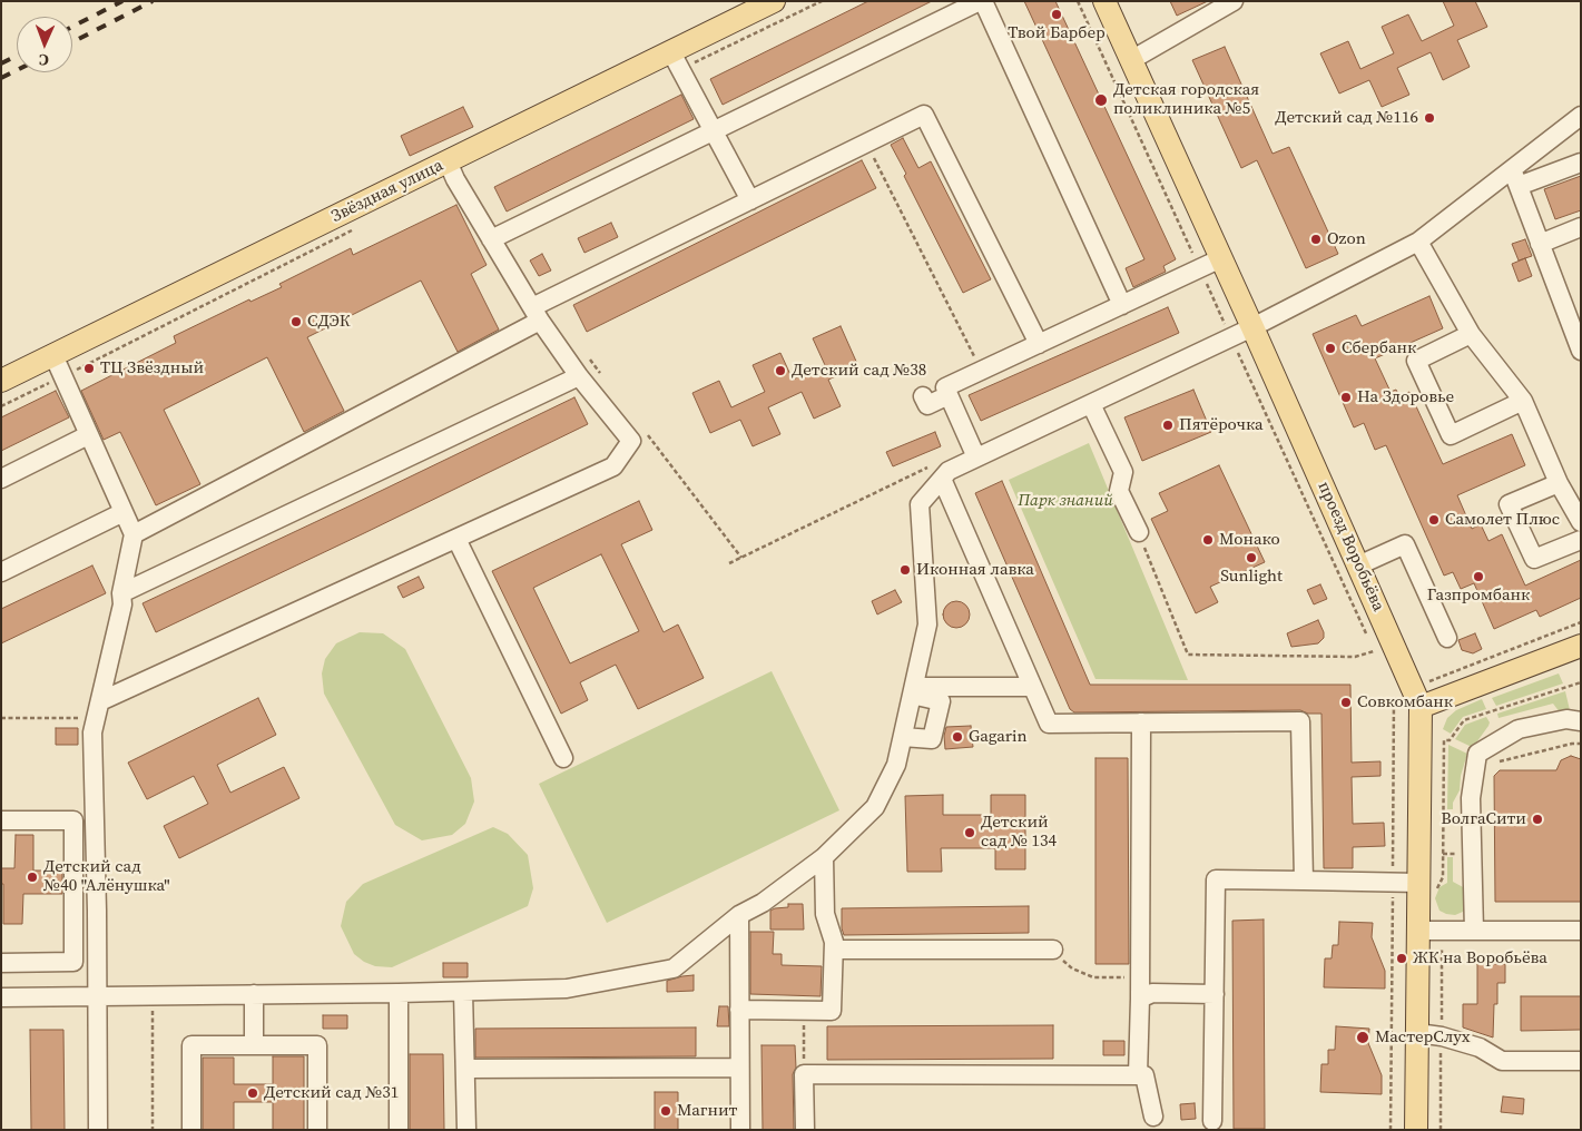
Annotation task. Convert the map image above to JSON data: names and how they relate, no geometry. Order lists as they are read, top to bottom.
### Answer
{
  "streets": {
    "main road": ["Звёздная улица", "проезд Воробьёва"]
  },
  "parks": ["Парк знаний"],
  "places": [
    "Твой Барбер",
    "Детская городская поликлиника №5",
    "Детский сад №116",
    "Ozon",
    "СДЭК",
    "Сбербанк",
    "ТЦ Звёздный",
    "Детский сад №38",
    "На Здоровье",
    "Пятёрочка",
    "Самолет Плюс",
    "Монако",
    "Sunlight",
    "Иконная лавка",
    "Газпромбанк",
    "Совкомбанк",
    "Gagarin",
    "ВолгаСити",
    "Детский сад № 134",
    "Детский сад №40 \"Алёнушка\"",
    "ЖК на Воробьёва",
    "МастерСлух",
    "Детский сад №31",
    "Магнит"
  ],
  "north": "bottom"
}
